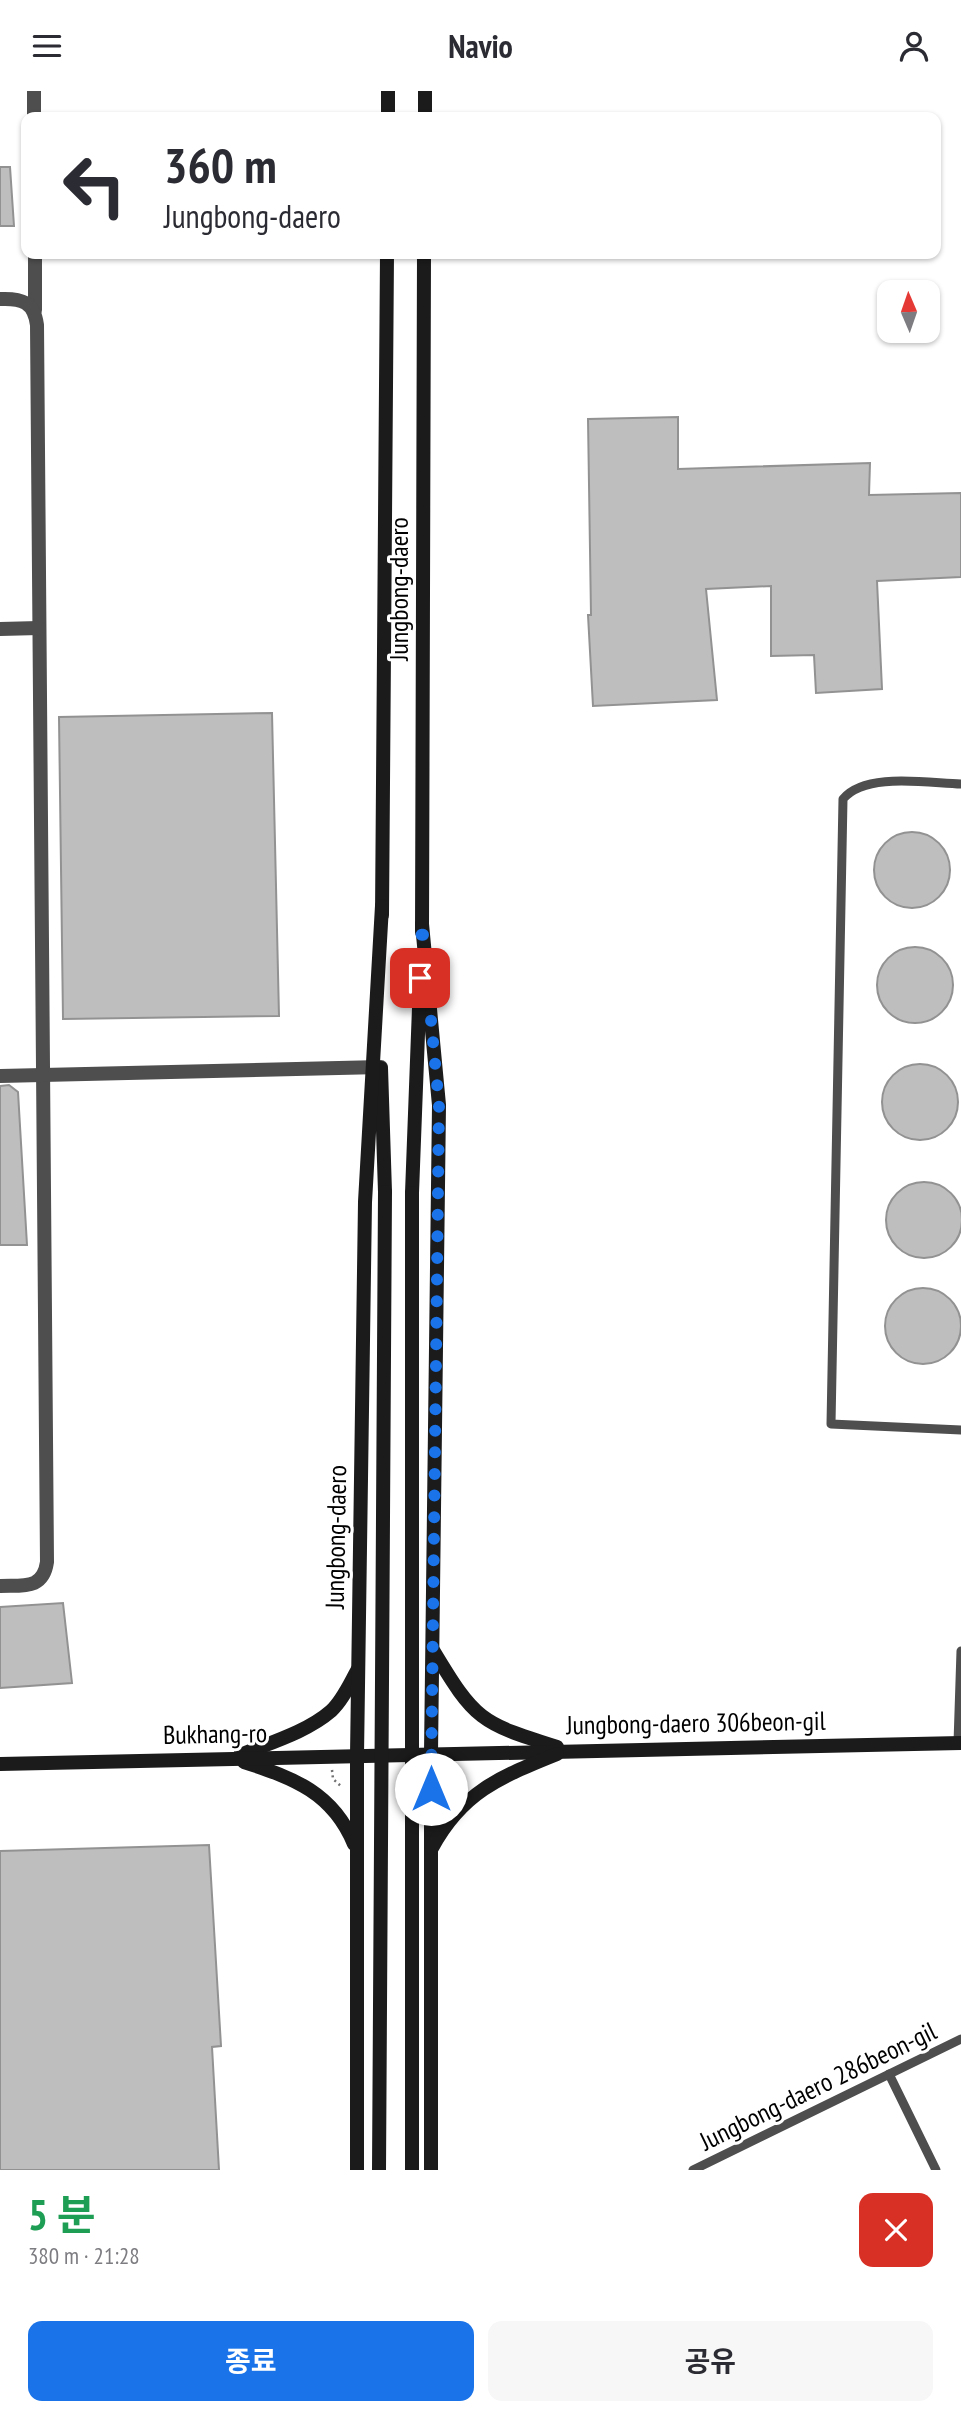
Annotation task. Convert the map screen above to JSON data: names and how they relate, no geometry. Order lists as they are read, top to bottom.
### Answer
{
  "streets": {
    "main road": ["Jungbong-daero", "Jungbong-daero 306beon-gil", "Bukhang-ro"],
    "lane": ["Jungbong-daero 286beon-gil"]
  },
  "crossings": [
    ["Jungbong-daero", "Jungbong-daero 306beon-gil"],
    ["Jungbong-daero", "Bukhang-ro"],
    ["Jungbong-daero 306beon-gil", "Bukhang-ro"]
  ],
  "north": "top",
  "page": {
    "header": "Navio",
    "turn": ["360 m", "Jungbong-daero"],
    "heading": ["5 분", "380 m · 21:28"],
    "buttons": ["종료", "공유"]
  }
}
